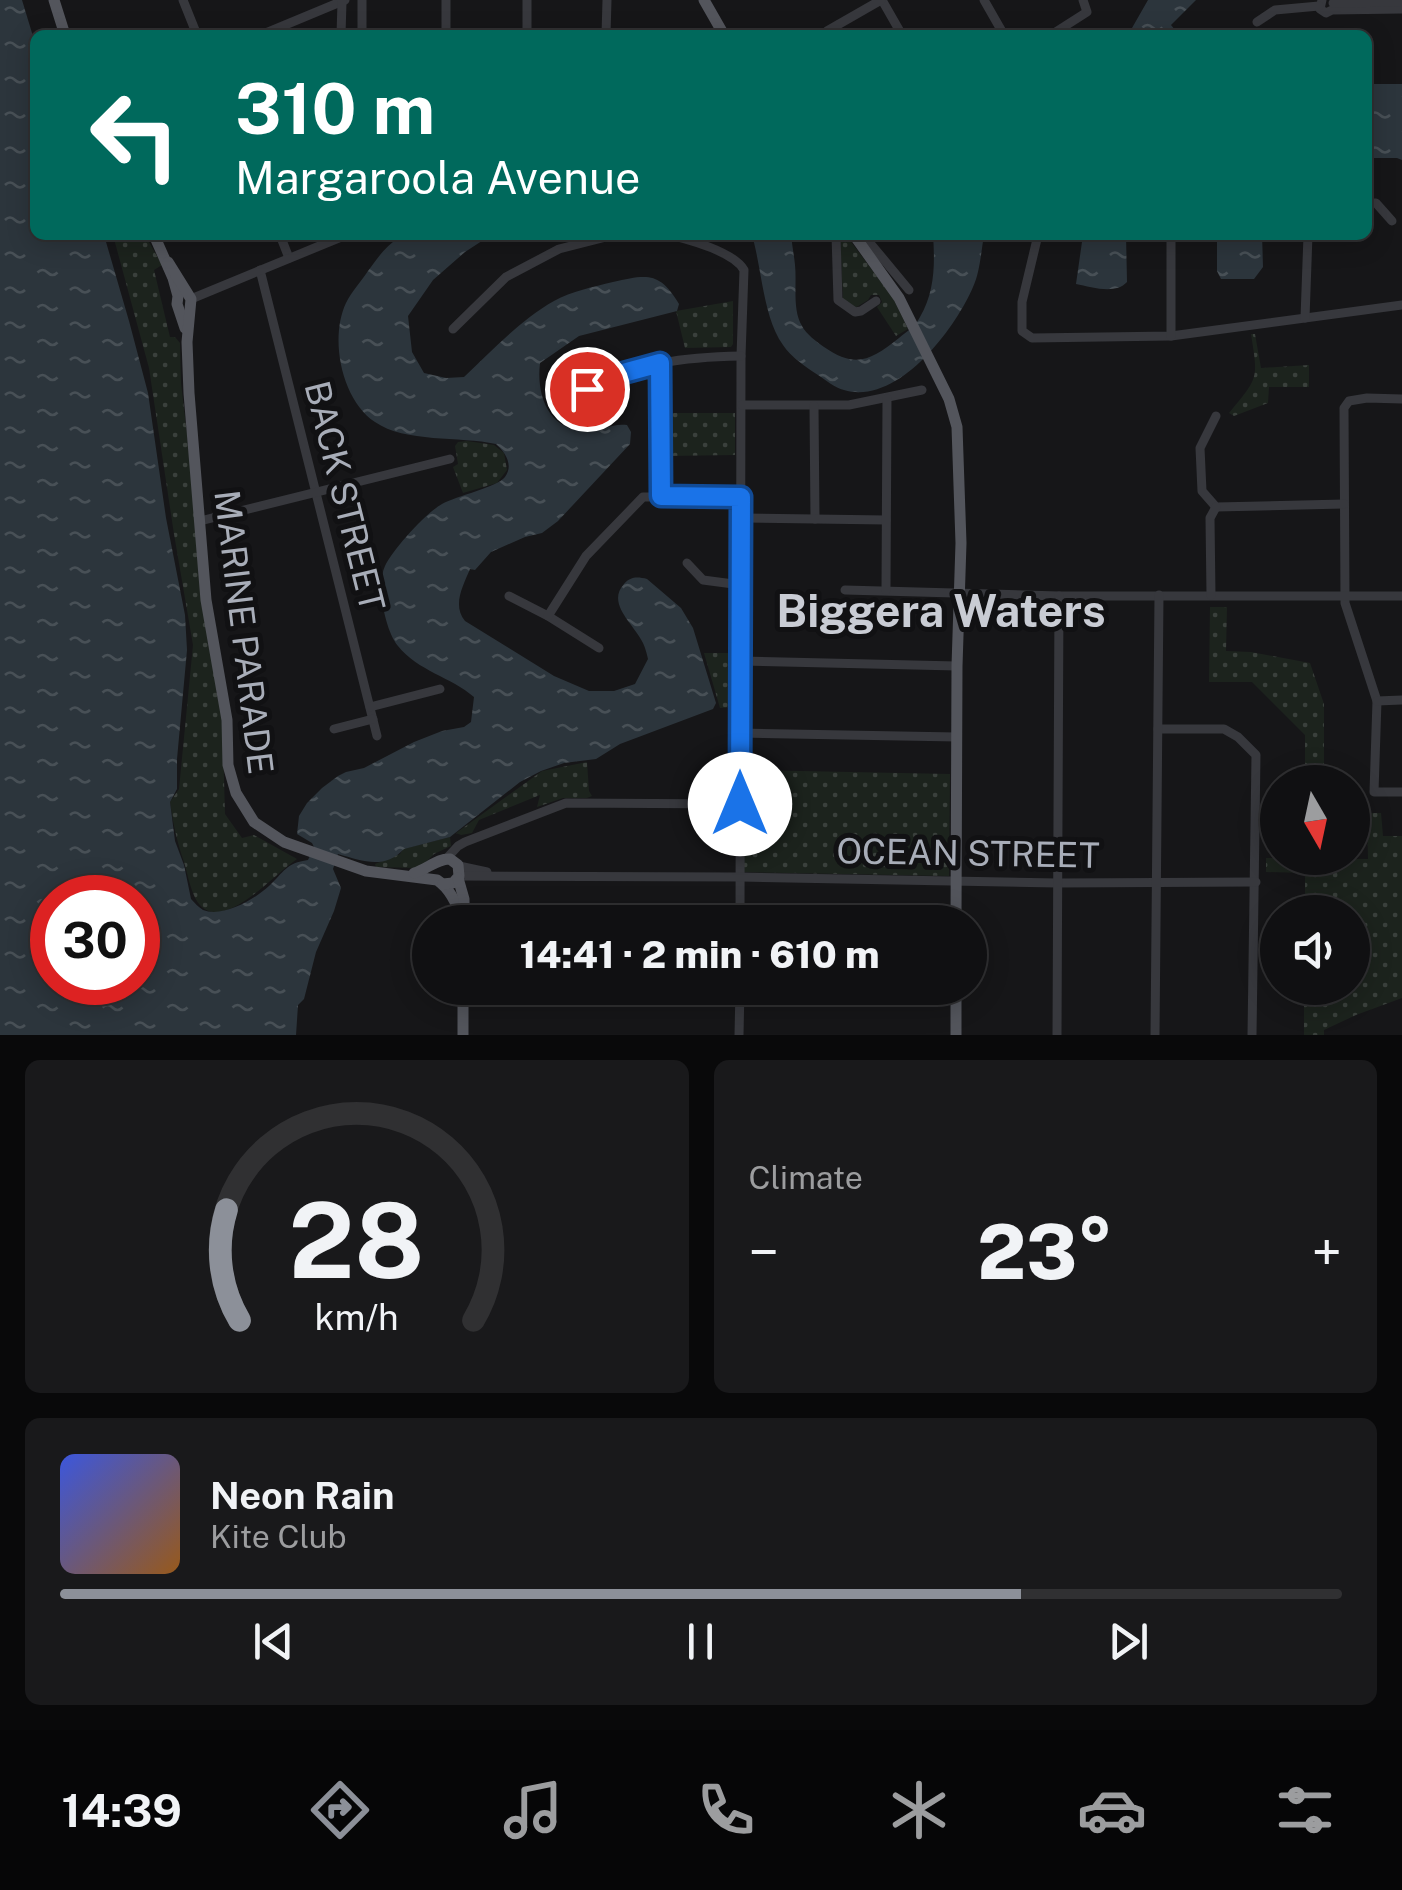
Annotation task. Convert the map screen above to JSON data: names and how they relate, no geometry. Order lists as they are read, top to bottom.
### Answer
{
  "streets": {
    "main road": ["MARINE PARADE"],
    "street": ["BACK STREET", "OCEAN STREET"]
  },
  "districts": ["Biggera Waters"],
  "north": "bottom",
  "page": {
    "turn": ["310 m", "Margaroola Avenue"],
    "limit": "30",
    "trip": "14:41 · 2 min · 610 m",
    "tile": "Climate",
    "heat": ["−", "23°", "+"],
    "song": ["Neon Rain", "Kite Club"],
    "tabs": "14:39",
    "gauge": ["28", "km/h"]
  }
}
